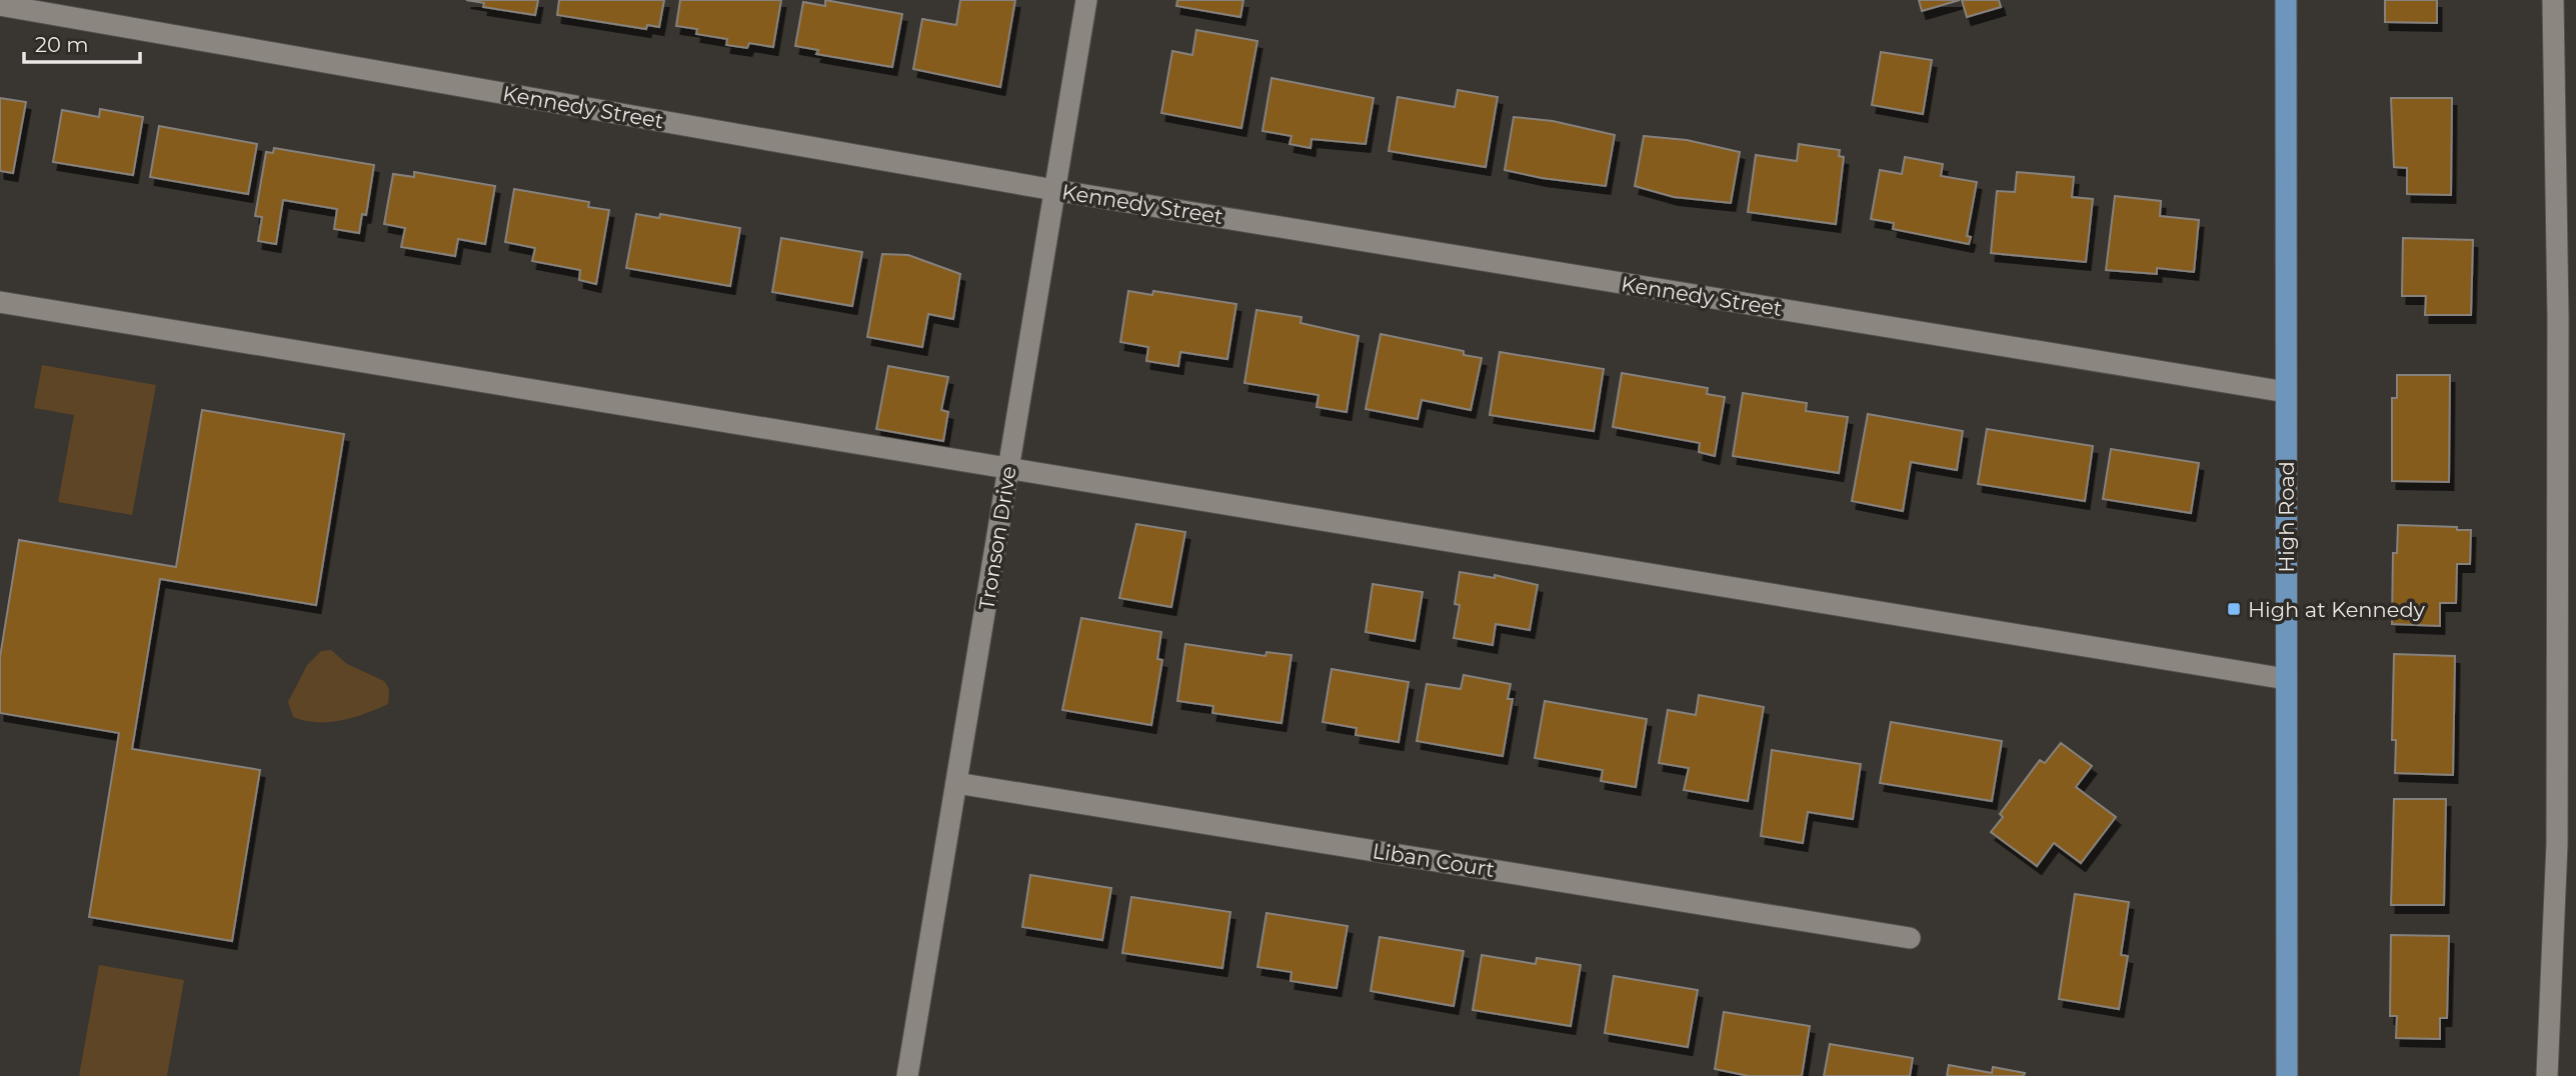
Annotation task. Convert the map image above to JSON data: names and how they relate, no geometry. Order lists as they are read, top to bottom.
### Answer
{
  "streets": {
    "main road": ["High Road"],
    "street": ["Kennedy Street", "Tronson Drive", "Liban Court"]
  },
  "crossings": [
    ["Kennedy Street", "High Road"],
    ["Kennedy Street", "Tronson Drive"],
    ["Tronson Drive", "Liban Court"]
  ],
  "places": {
    "transit": ["High at Kennedy"]
  },
  "scale_bar": "20 m"
}
